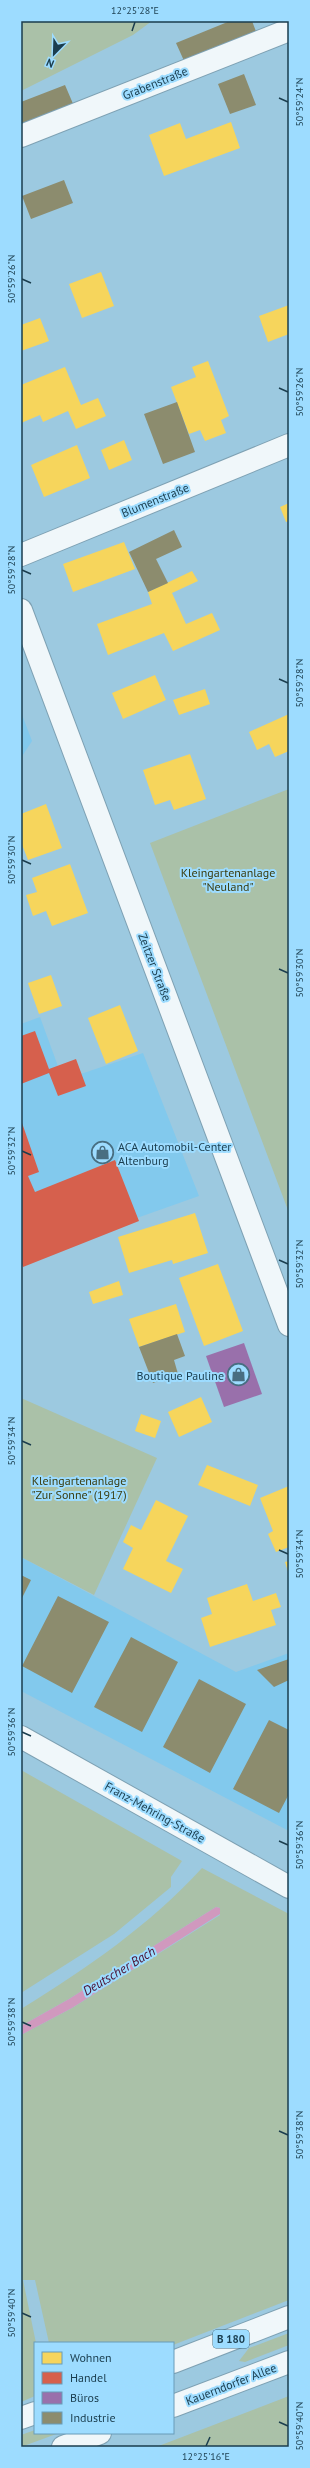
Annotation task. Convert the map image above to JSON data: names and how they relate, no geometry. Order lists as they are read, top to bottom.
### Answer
{
  "streets": {
    "main road": [
      "Grabenstraße",
      "Blumenstraße",
      "Zeitzer Straße",
      "Franz-Mehring-Straße",
      "B 180",
      "Kauerndorfer Allee"
    ]
  },
  "water": ["Deutscher Bach"],
  "parks": ["Kleingartenanlage \"Neuland\"", "Kleingartenanlage \"Zur Sonne\" (1917)"],
  "places": {
    "shop": ["ACA Automobil-Center Altenburg", "Boutique Pauline"]
  },
  "legend": [
    "Wohnen",
    "Handel",
    "Büros",
    "Industrie"
  ],
  "north": "bottom left",
  "coordinates": [
    "12°25'28\"E",
    "50°59'24\"N",
    "50°59'26\"N",
    "50°59'28\"N",
    "50°59'30\"N",
    "50°59'32\"N",
    "50°59'34\"N",
    "50°59'36\"N",
    "50°59'38\"N",
    "50°59'40\"N",
    "12°25'16\"E"
  ]
}
